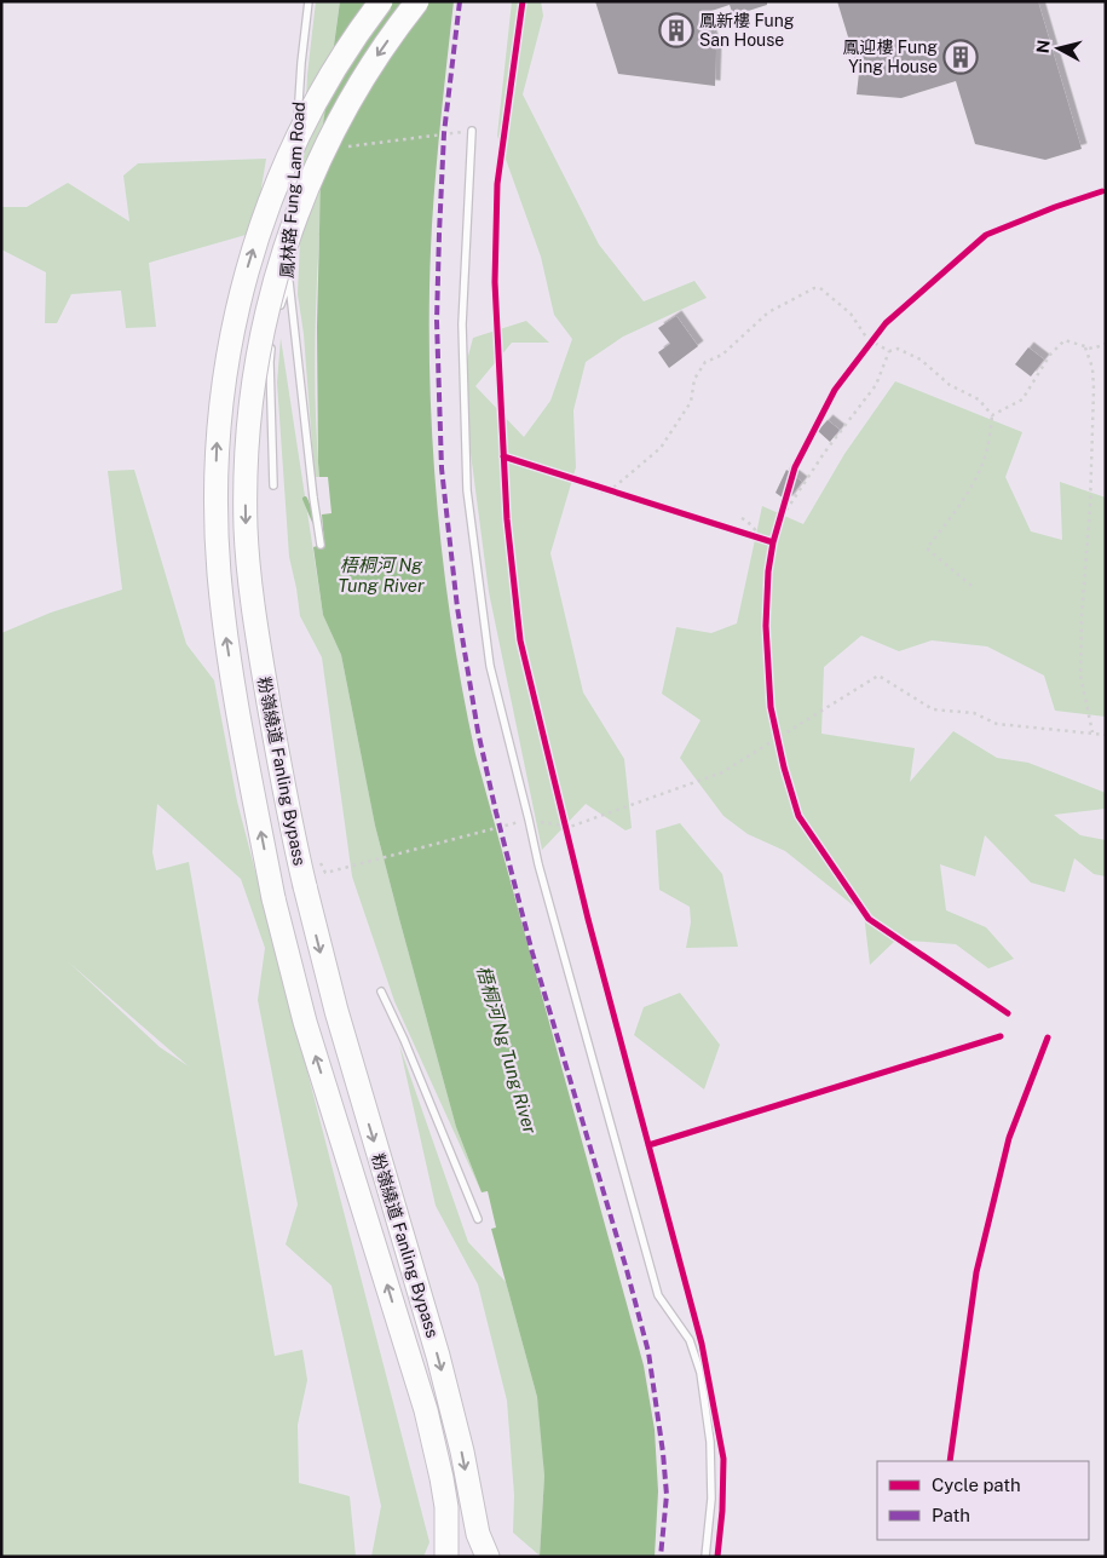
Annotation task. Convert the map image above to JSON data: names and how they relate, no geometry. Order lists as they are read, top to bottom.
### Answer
{
  "streets": {
    "main road": ["粉嶺繞道 Fanling Bypass"],
    "lane": ["鳳林路 Fung Lam Road"]
  },
  "water": ["梧桐河 Ng Tung River"],
  "places": {
    "building": ["鳳新樓 Fung San House", "鳳迎樓 Fung Ying House"]
  },
  "legend": ["Cycle path", "Path"],
  "north": "left"
}
